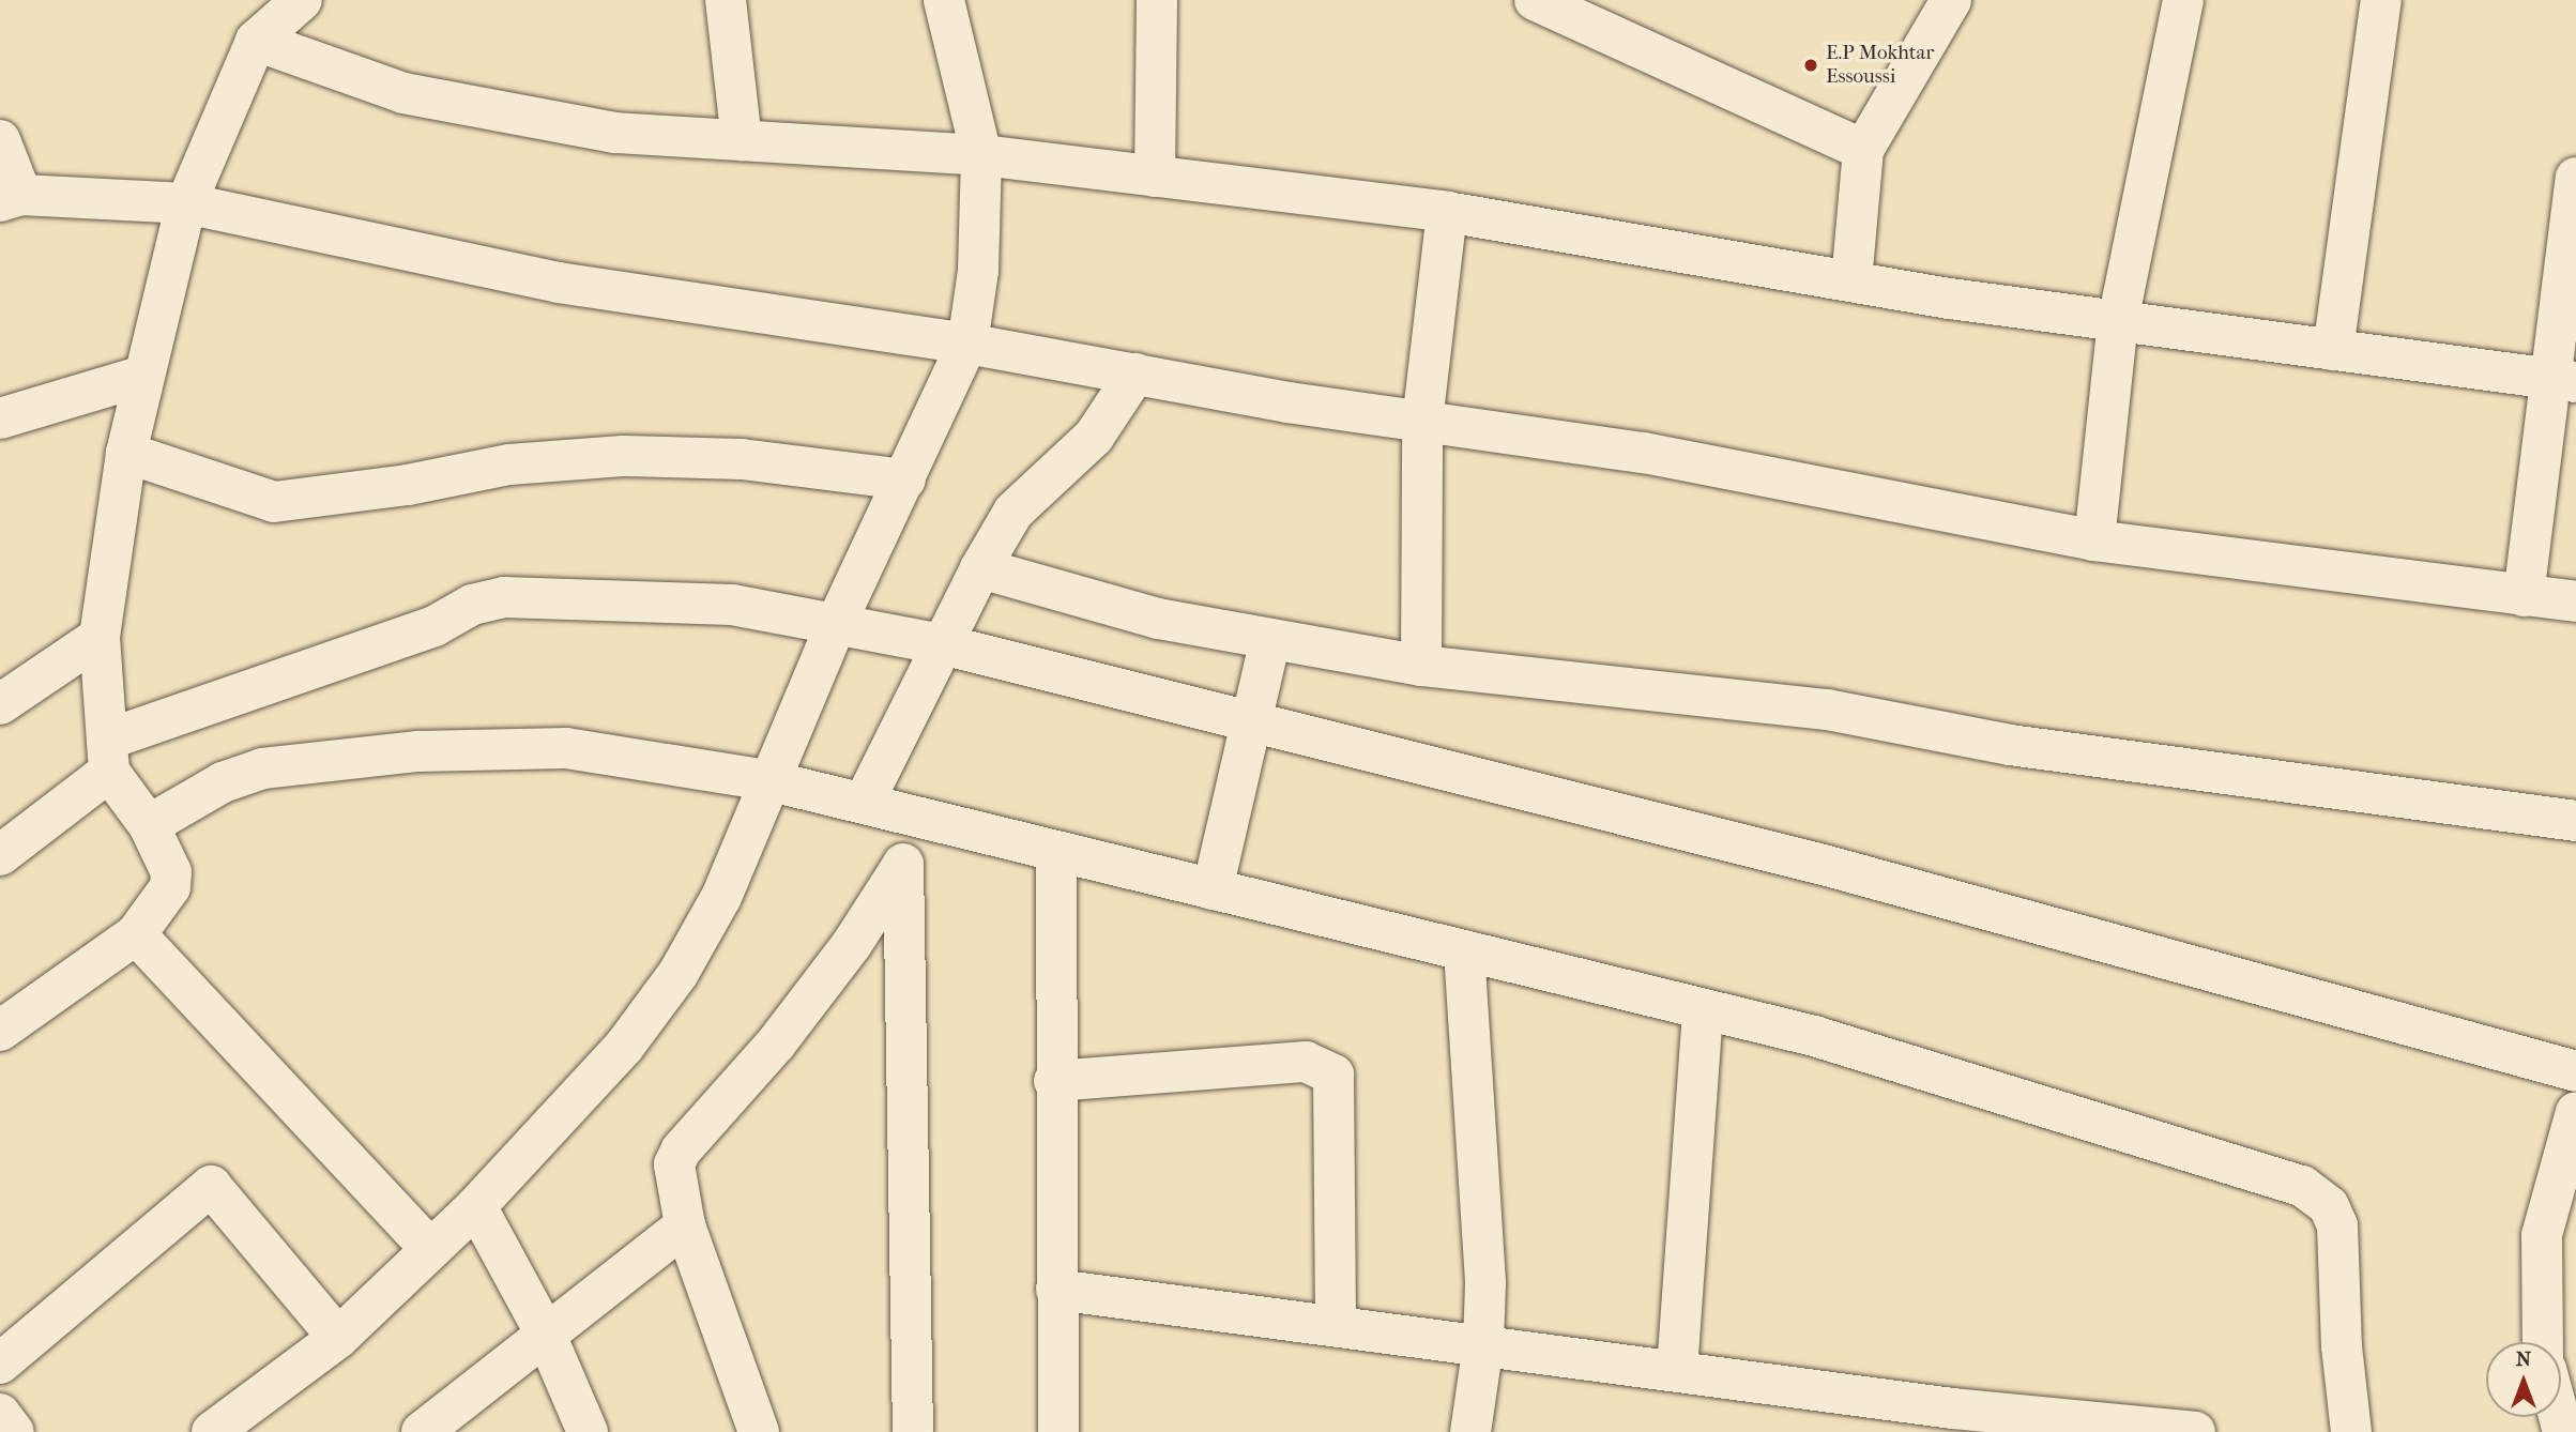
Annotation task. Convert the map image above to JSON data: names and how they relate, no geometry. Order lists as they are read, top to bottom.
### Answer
{
  "places": ["E.P Mokhtar Essoussi"],
  "north": "top"
}
